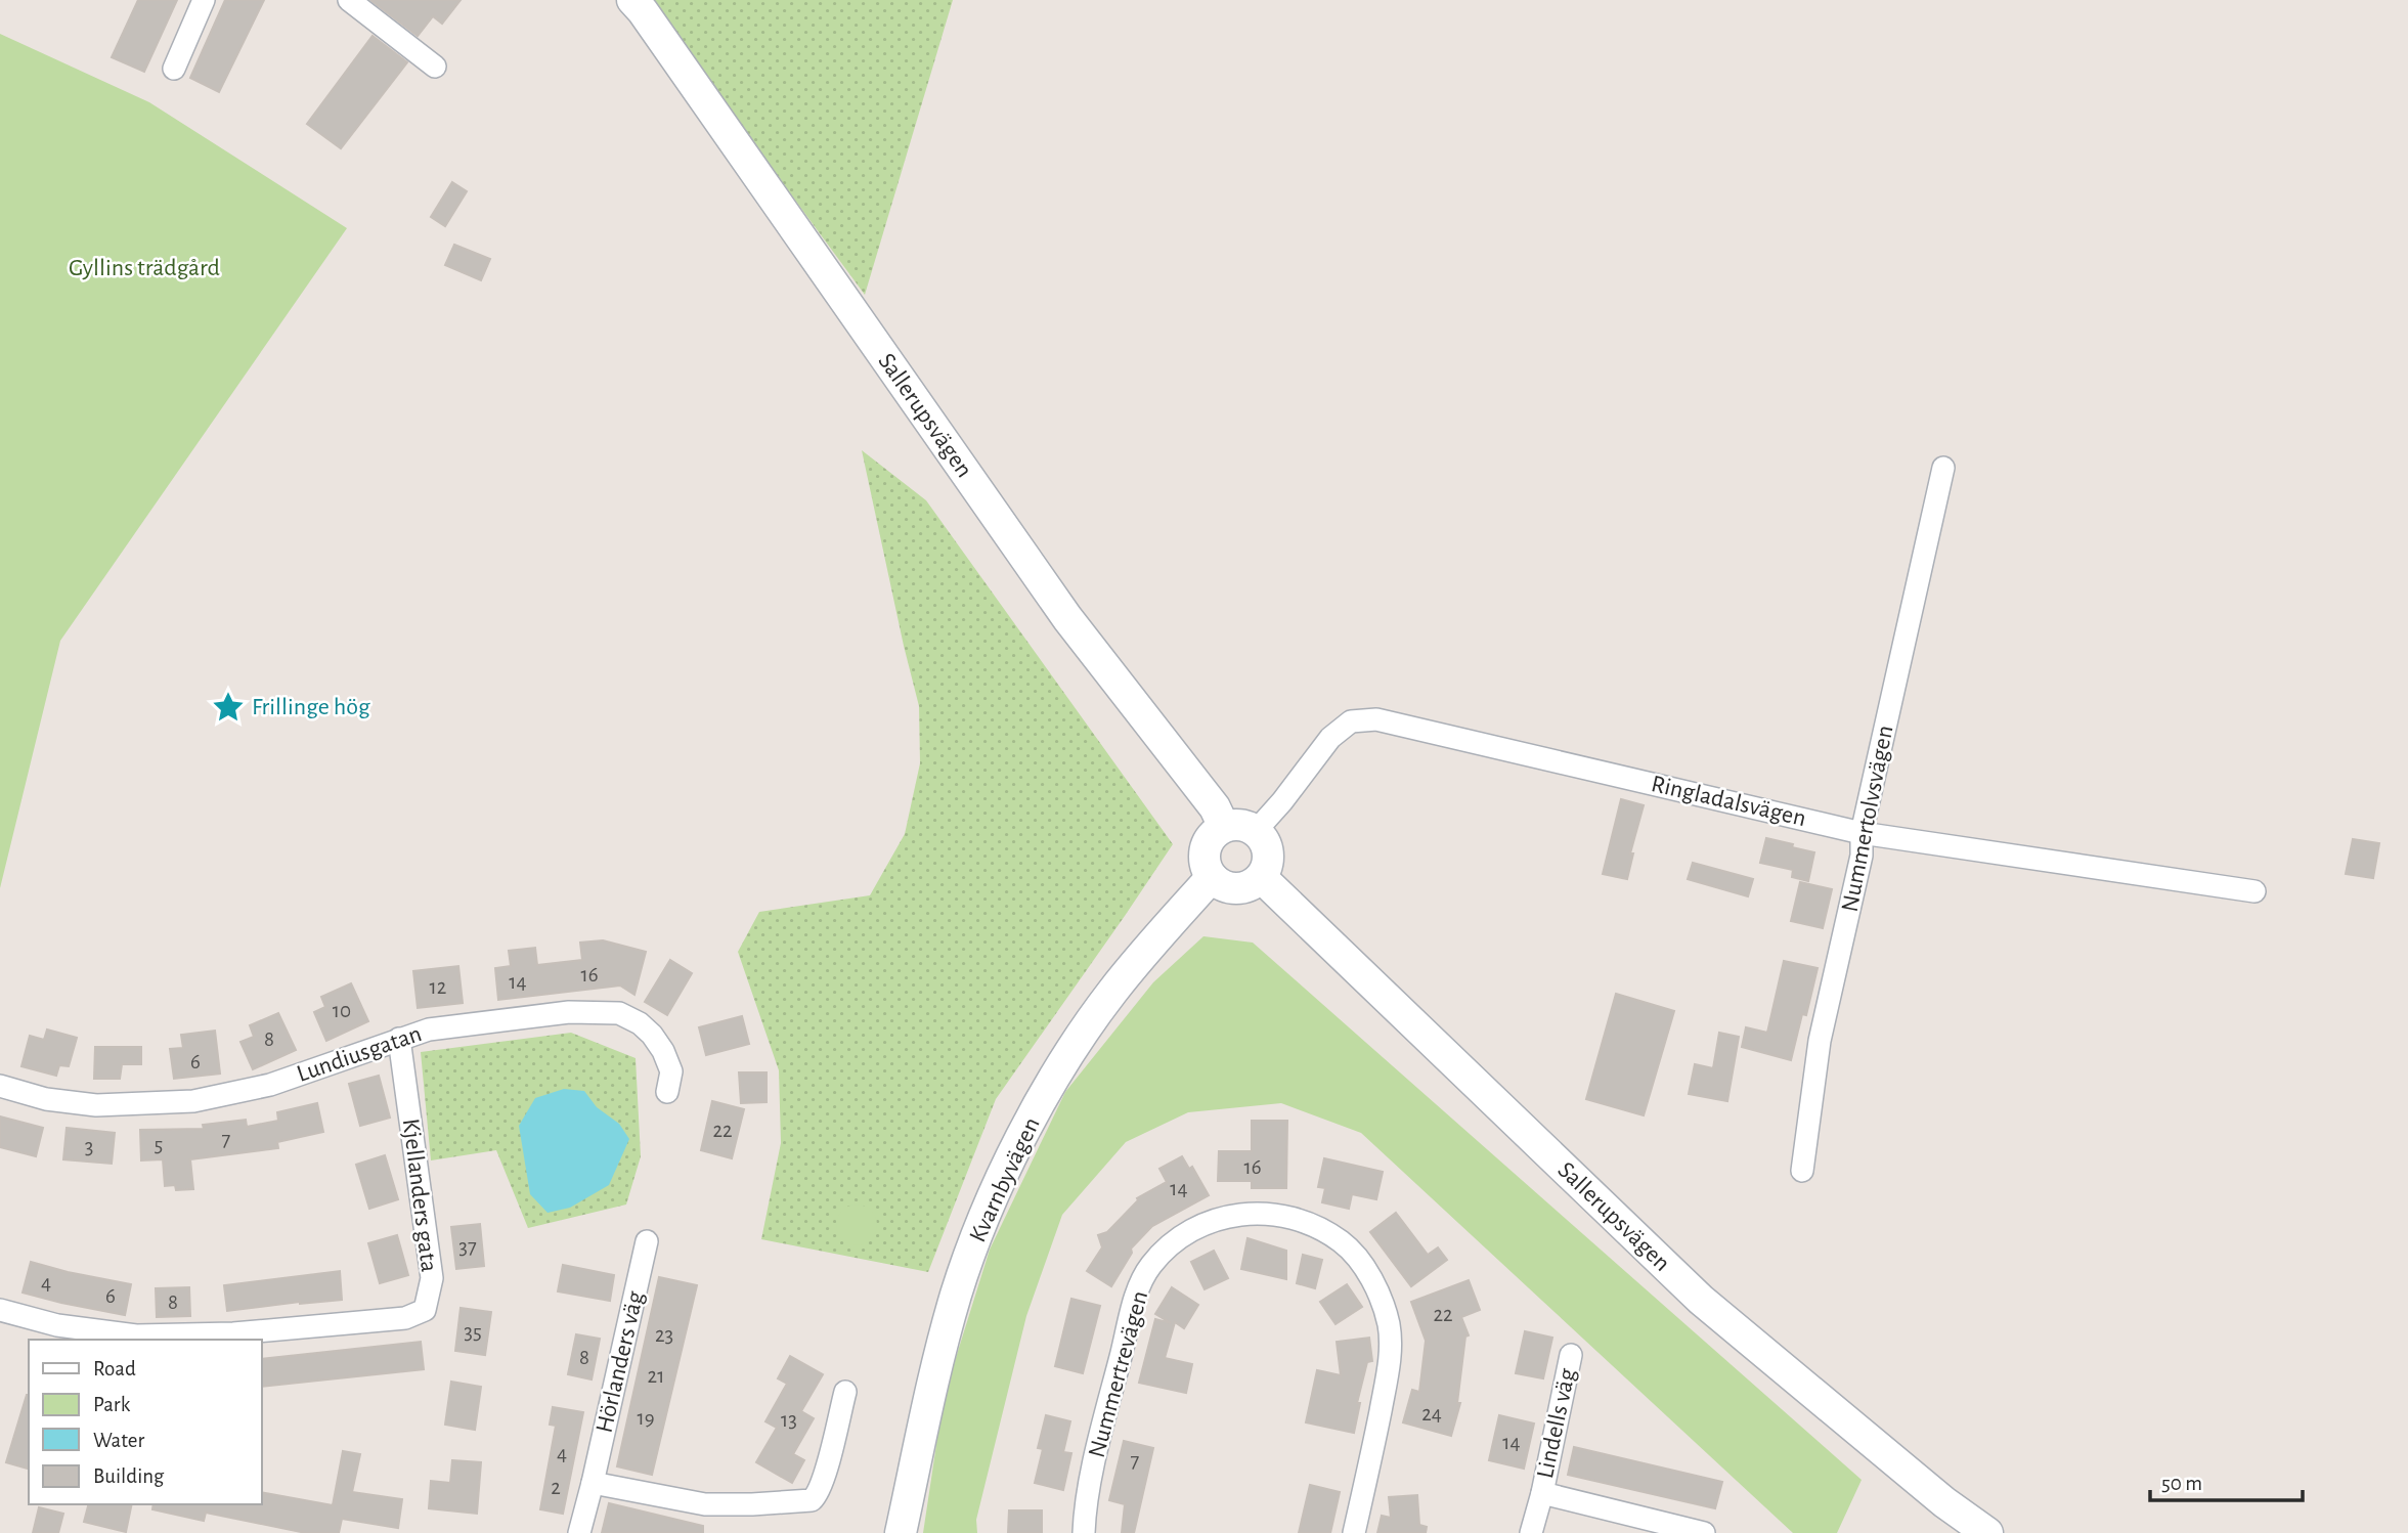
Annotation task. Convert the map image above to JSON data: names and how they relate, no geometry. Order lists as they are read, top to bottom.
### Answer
{
  "streets": {
    "main road": ["Sallerupsvägen", "Kvarnbyvägen"],
    "street": [
      "Ringladalsvägen",
      "Nummertolvsvägen",
      "Lundiusgatan",
      "Kjellanders gata",
      "Hörlanders väg",
      "Nummertrevägen",
      "Lindells väg"
    ]
  },
  "crossings": [
    ["Sallerupsvägen", "Ringladalsvägen"],
    ["Sallerupsvägen", "Kvarnbyvägen"],
    ["Ringladalsvägen", "Nummertolvsvägen"],
    ["Ringladalsvägen", "Kvarnbyvägen"],
    ["Lundiusgatan", "Kjellanders gata"]
  ],
  "parks": ["Gyllins trädgård"],
  "places": {
    "place": ["Frillinge hög"]
  },
  "house_numbers": [
    "16",
    "14",
    "12",
    "10",
    "8",
    "6",
    "22",
    "7",
    "5",
    "3",
    "16",
    "14",
    "37",
    "4",
    "6",
    "8",
    "22",
    "35",
    "23",
    "8",
    "21",
    "24",
    "19",
    "13",
    "14",
    "4",
    "7",
    "2"
  ],
  "legend": [
    "Road",
    "Park",
    "Water",
    "Building"
  ],
  "scale_bar": "50 m"
}
